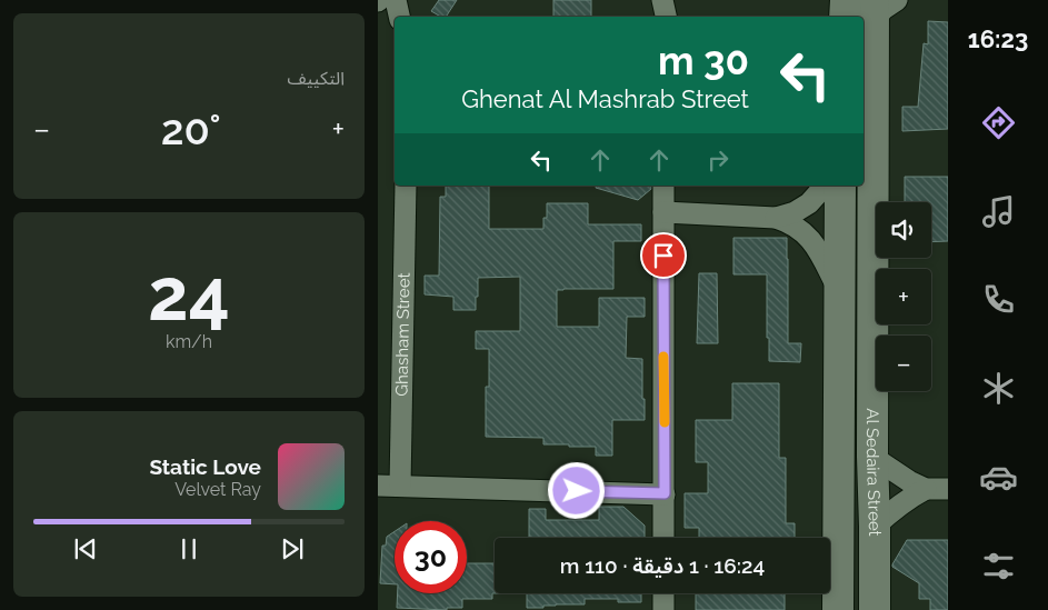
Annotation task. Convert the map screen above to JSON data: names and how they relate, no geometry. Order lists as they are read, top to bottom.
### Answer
{
  "streets": {
    "main road": ["Al Sedaira Street"],
    "street": ["Ghasham Street"]
  },
  "page": {
    "tabs": "16:23",
    "tile": [
      "التكييف",
      ["24", "km/h"]
    ],
    "turn": ["30 m", "Ghenat Al Mashrab Street"],
    "heat": ["−", "20°", "+"],
    "map_buttons": ["+", "−"],
    "song": ["Static Love", "Velvet Ray"],
    "limit": "30",
    "trip": "16:24 · 1 دقيقة · 110 m"
  }
}
